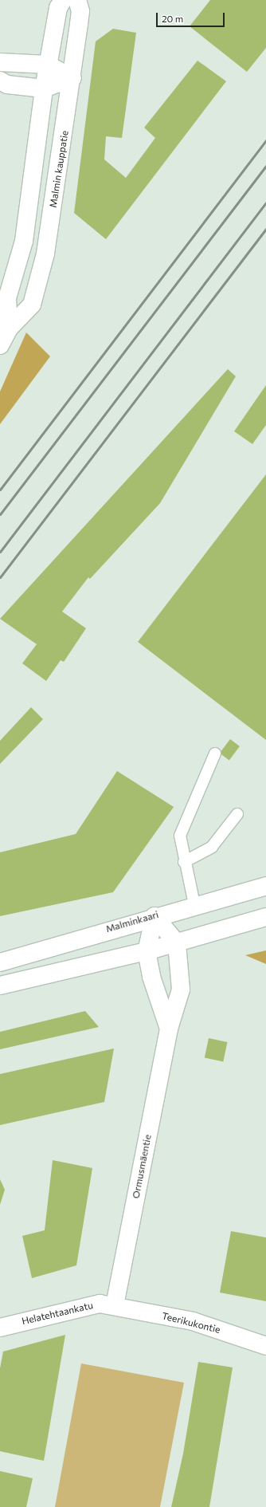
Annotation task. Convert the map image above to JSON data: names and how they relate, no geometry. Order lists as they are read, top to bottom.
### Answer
{
  "streets": {
    "street": [
      "Malmin kauppatie",
      "Malminkaari",
      "Ormusmäentie",
      "Helatehtaankatu",
      "Teerikukontie"
    ]
  },
  "crossings": [
    ["Malminkaari", "Ormusmäentie"],
    ["Ormusmäentie", "Helatehtaankatu"],
    ["Ormusmäentie", "Teerikukontie"],
    ["Helatehtaankatu", "Teerikukontie"]
  ],
  "scale_bar": "20 m"
}
